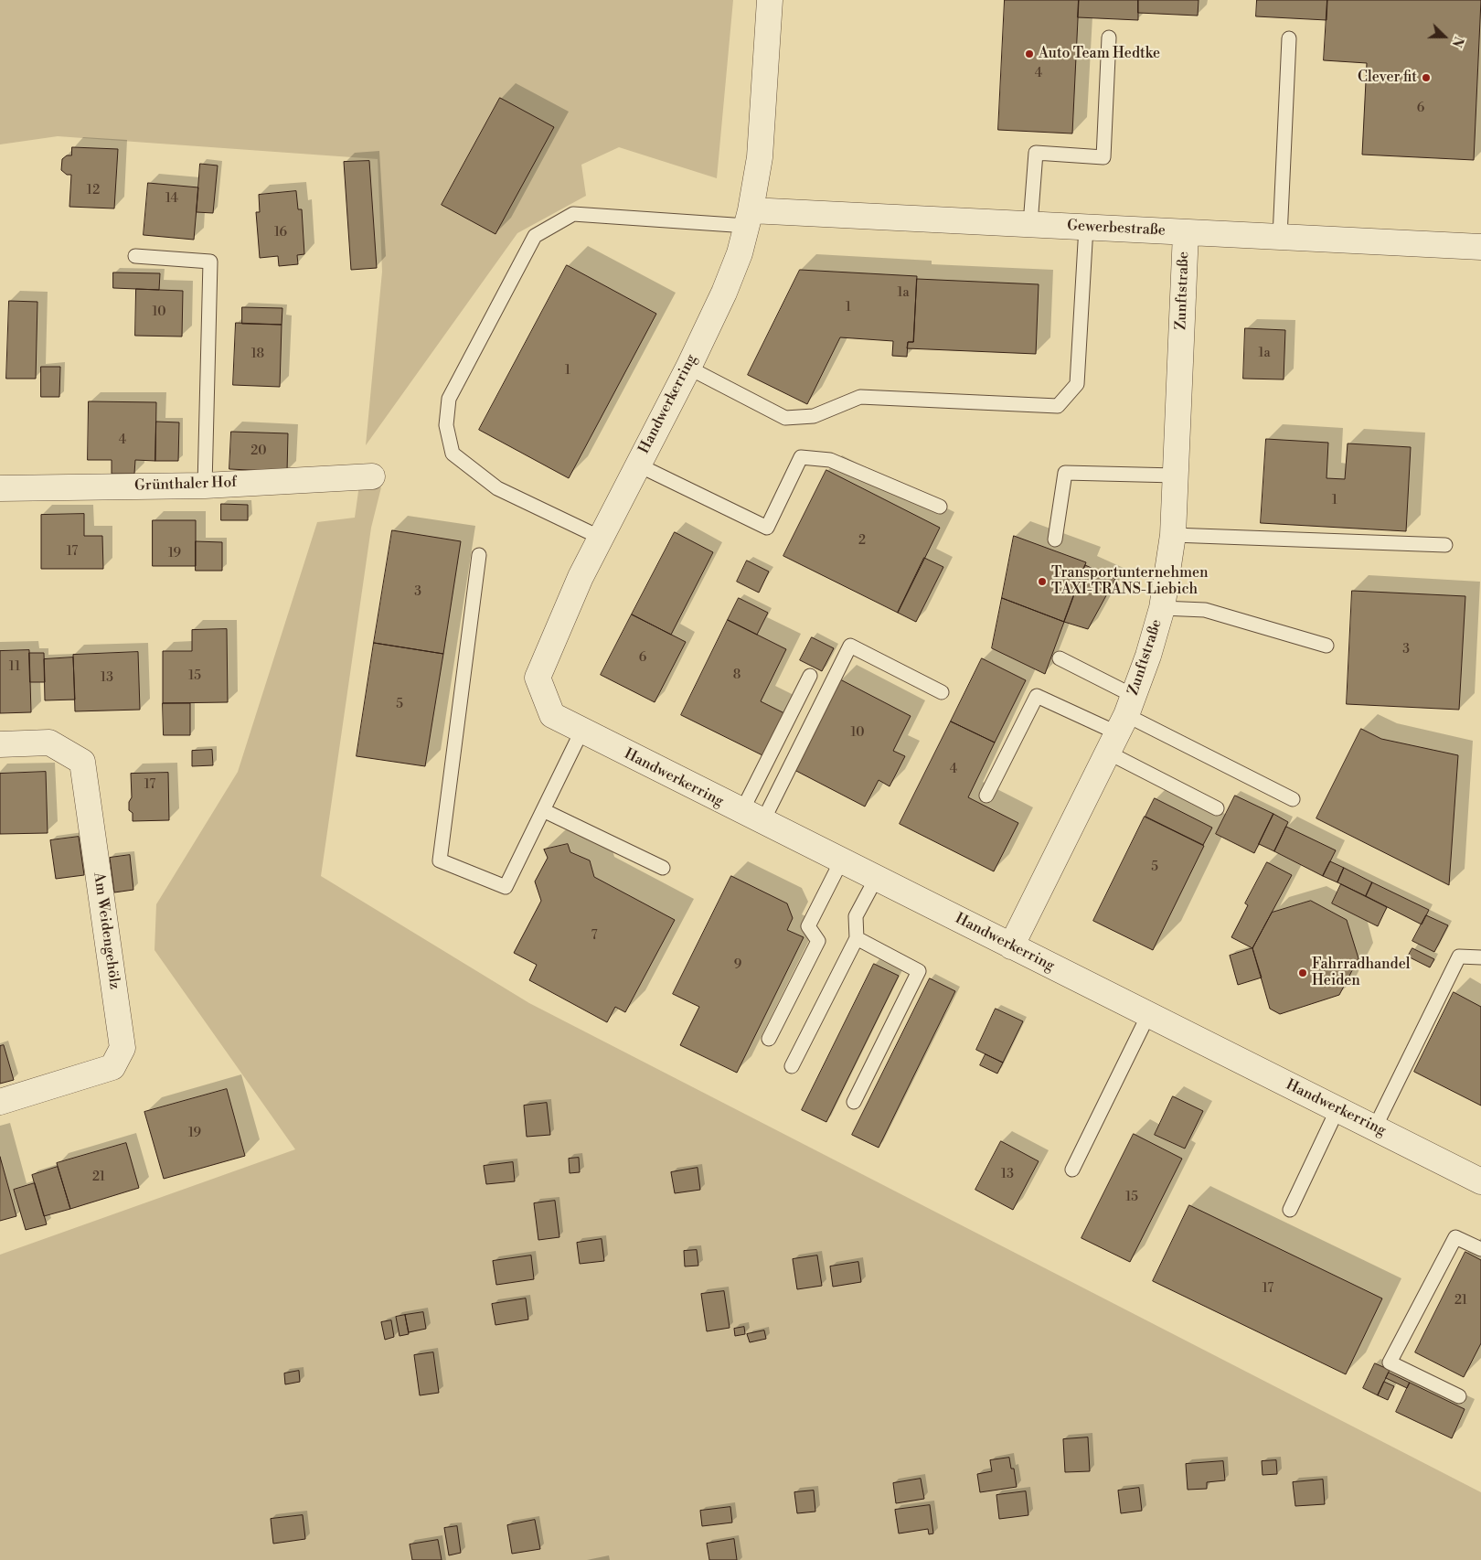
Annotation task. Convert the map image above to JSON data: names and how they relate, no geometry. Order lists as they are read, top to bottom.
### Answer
{
  "streets": {
    "street": [
      "Gewerbestraße",
      "Zunftstraße",
      "Handwerkerring",
      "Grünthaler Hof",
      "Am Weidengehölz"
    ]
  },
  "crossings": [
    ["Gewerbestraße", "Zunftstraße"],
    ["Gewerbestraße", "Handwerkerring"],
    ["Zunftstraße", "Handwerkerring"]
  ],
  "places": [
    "Auto Team Hedtke",
    "Clever fit",
    "Transportunternehmen TAXI-TRANS-Liebich",
    "Fahrradhandel Heiden"
  ],
  "house_numbers": [
    "4",
    "6",
    "12",
    "14",
    "16",
    "1a",
    "1",
    "10",
    "1a",
    "18",
    "1",
    "4",
    "20",
    "1",
    "2",
    "17",
    "19",
    "3",
    "3",
    "6",
    "11",
    "8",
    "15",
    "13",
    "5",
    "10",
    "4",
    "17",
    "5",
    "7",
    "9",
    "19",
    "13",
    "21",
    "15",
    "17",
    "21"
  ],
  "north": "right"
}
